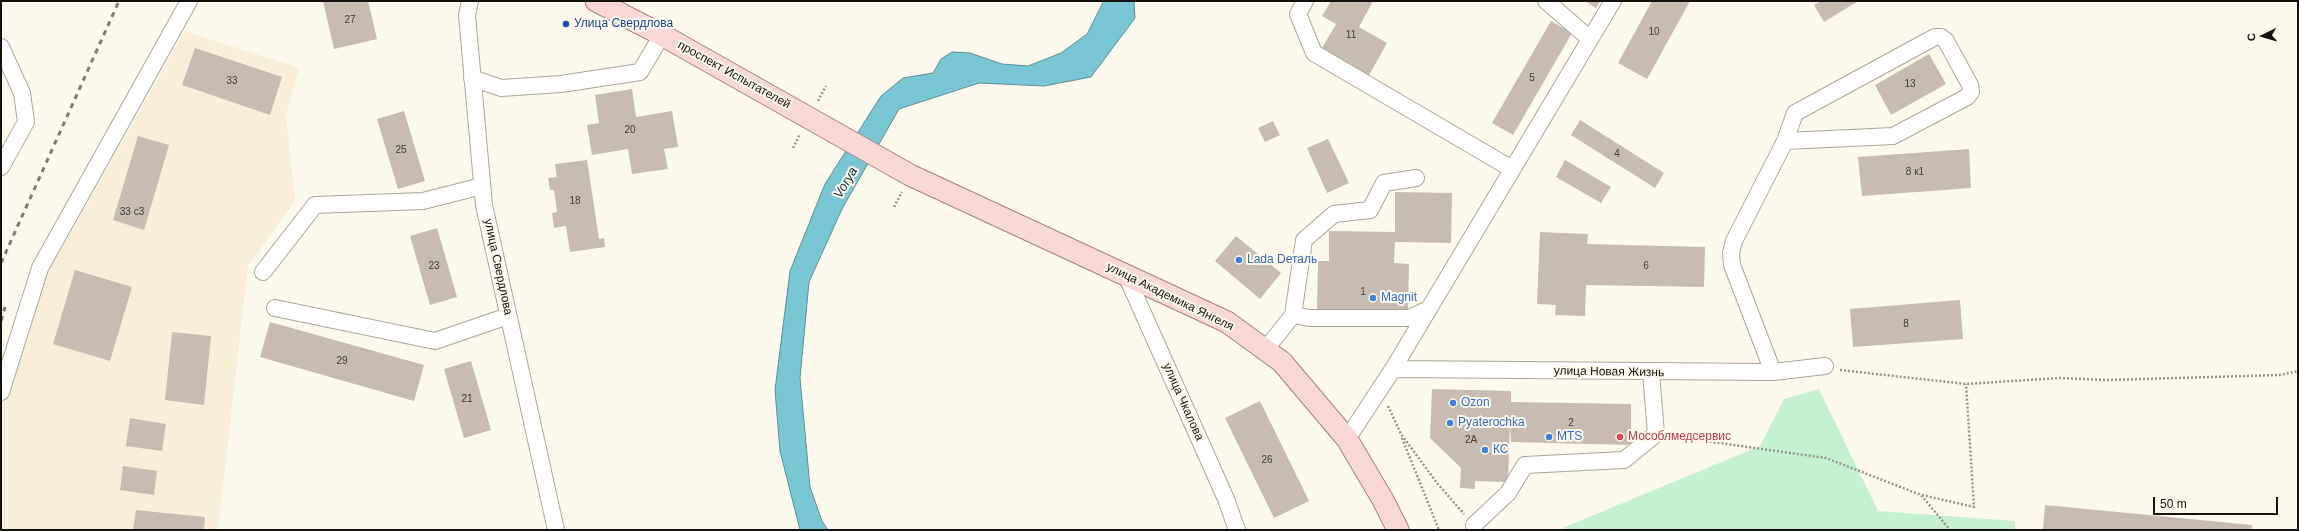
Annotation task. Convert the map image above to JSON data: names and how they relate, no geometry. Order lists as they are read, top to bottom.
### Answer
{
  "streets": {
    "main road": ["проспект Испытателей", "улица Академика Янгеля"],
    "street": ["улица Свердлова", "улица Новая Жизнь", "улица Чкалова"]
  },
  "crossings": [
    ["проспект Испытателей", "улица Академика Янгеля"],
    ["улица Академика Янгеля", "улица Чкалова"]
  ],
  "water": ["Vorya"],
  "places": [
    "Улица Свердлова",
    "Lada Dеталь",
    "Magnit",
    "Ozon",
    "Pyaterochka",
    "MTS",
    "Мособлмедсервис",
    "КС"
  ],
  "house_numbers": [
    "27",
    "10",
    "11",
    "5",
    "33",
    "13",
    "20",
    "25",
    "4",
    "8 к1",
    "18",
    "33 с3",
    "23",
    "6",
    "1",
    "8",
    "29",
    "21",
    "2",
    "2А",
    "26"
  ],
  "scale_bar": "50 m",
  "north": "left"
}
